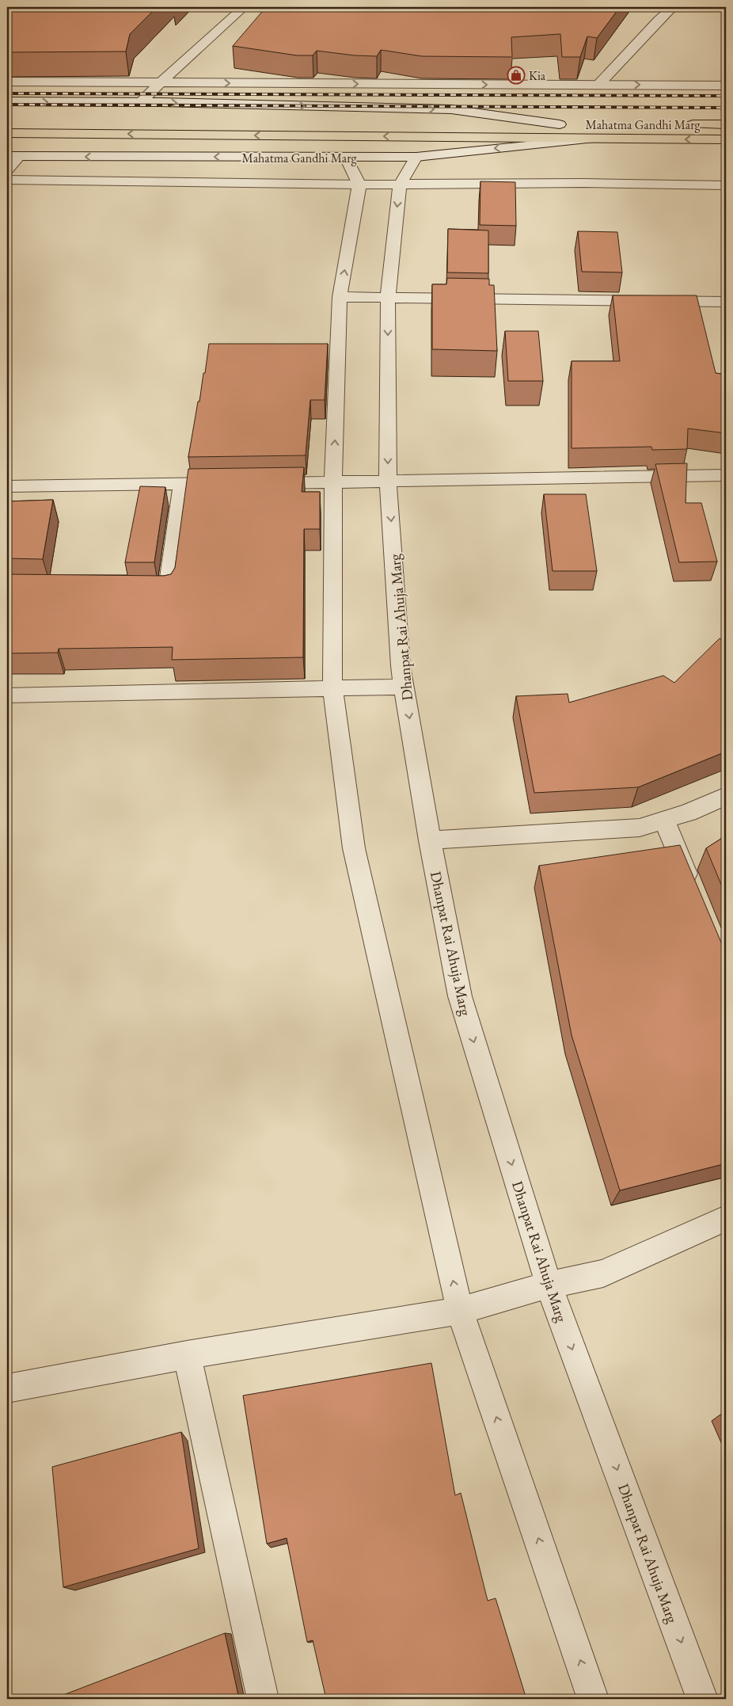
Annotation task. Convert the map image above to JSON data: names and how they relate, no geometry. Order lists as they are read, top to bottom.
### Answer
{
  "streets": {
    "main road": ["Mahatma Gandhi Marg"],
    "street": ["Dhanpat Rai Ahuja Marg"]
  },
  "crossings": [
    ["Mahatma Gandhi Marg", "Dhanpat Rai Ahuja Marg"]
  ],
  "places": {
    "shop": ["Kia"]
  }
}
